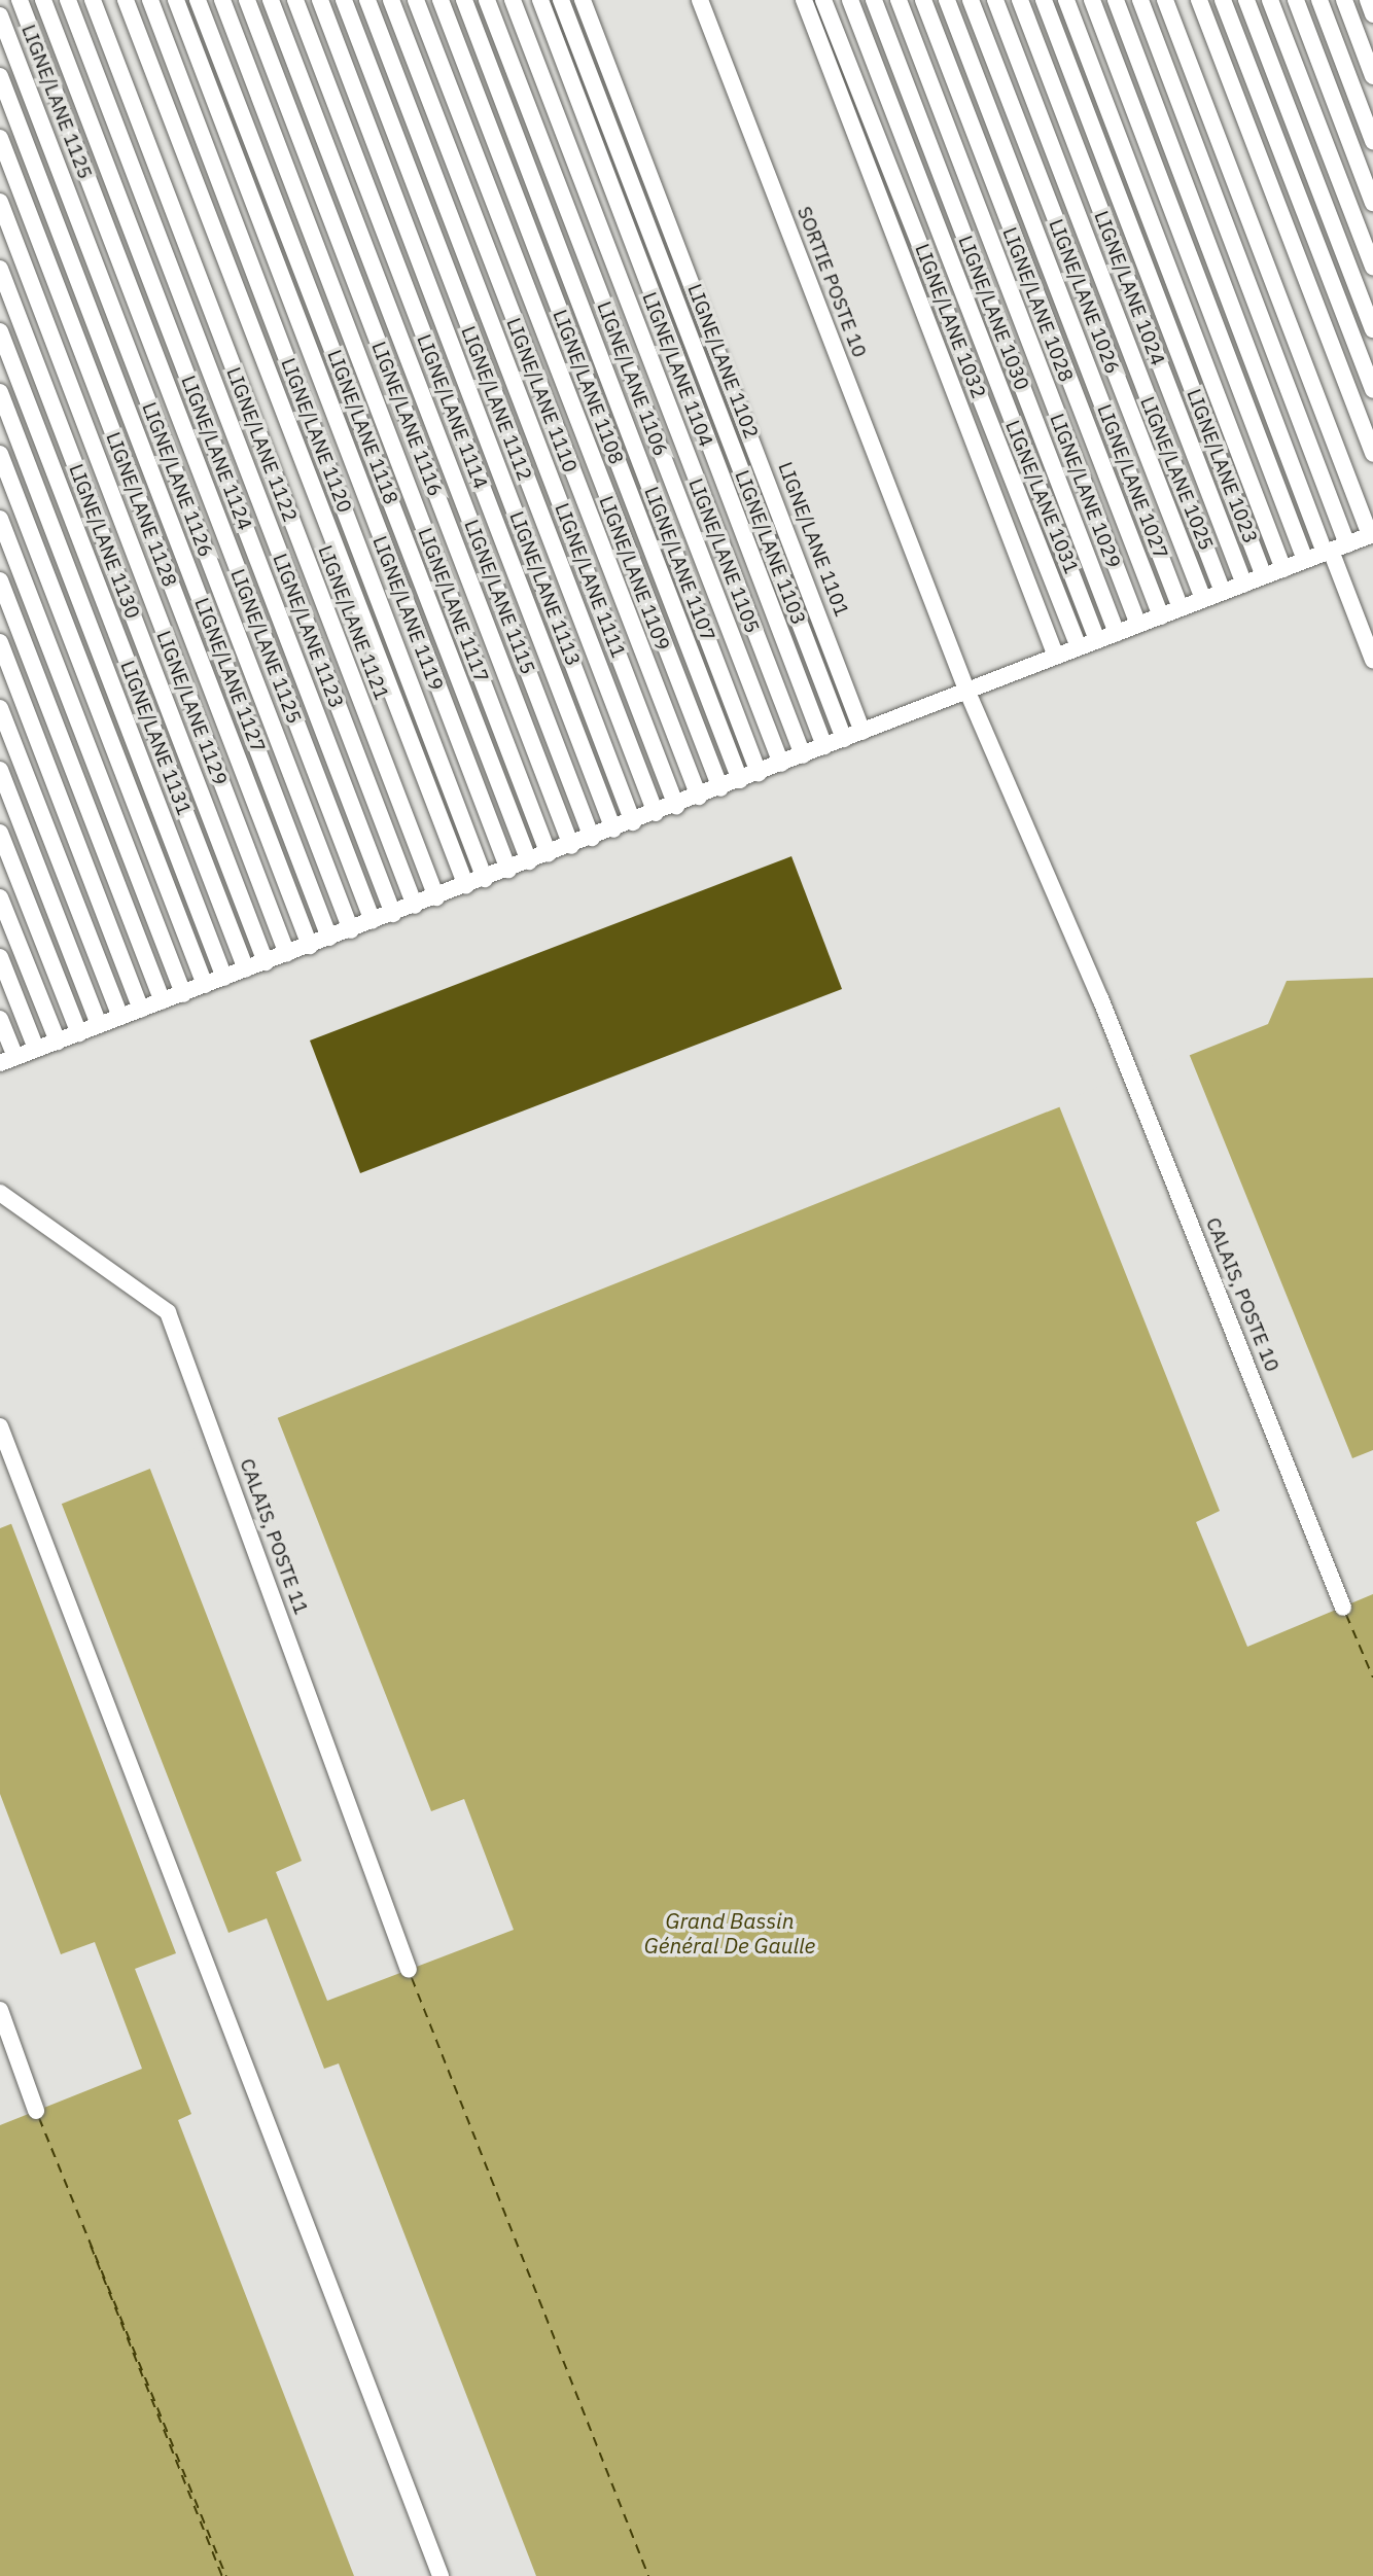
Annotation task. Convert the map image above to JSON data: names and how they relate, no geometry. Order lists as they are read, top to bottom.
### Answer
{
  "streets": {
    "lane": [
      "LIGNE/LANE 1125",
      "SORTIE POSTE 10",
      "LIGNE/LANE 1024",
      "LIGNE/LANE 1026",
      "LIGNE/LANE 1028",
      "LIGNE/LANE 1030",
      "LIGNE/LANE 1032",
      "LIGNE/LANE 1102",
      "LIGNE/LANE 1104",
      "LIGNE/LANE 1106",
      "LIGNE/LANE 1108",
      "LIGNE/LANE 1110",
      "LIGNE/LANE 1112",
      "LIGNE/LANE 1114",
      "LIGNE/LANE 1116",
      "LIGNE/LANE 1118",
      "LIGNE/LANE 1120",
      "LIGNE/LANE 1122",
      "LIGNE/LANE 1124",
      "LIGNE/LANE 1023",
      "LIGNE/LANE 1025",
      "LIGNE/LANE 1126",
      "LIGNE/LANE 1027",
      "LIGNE/LANE 1029",
      "LIGNE/LANE 1031",
      "LIGNE/LANE 1128",
      "LIGNE/LANE 1101",
      "LIGNE/LANE 1130",
      "LIGNE/LANE 1103",
      "LIGNE/LANE 1105",
      "LIGNE/LANE 1107",
      "LIGNE/LANE 1109",
      "LIGNE/LANE 1111",
      "LIGNE/LANE 1113",
      "LIGNE/LANE 1115",
      "LIGNE/LANE 1117",
      "LIGNE/LANE 1119",
      "LIGNE/LANE 1121",
      "LIGNE/LANE 1123",
      "LIGNE/LANE 1127",
      "LIGNE/LANE 1129",
      "LIGNE/LANE 1131",
      "CALAIS, POSTE 10",
      "CALAIS, POSTE 11"
    ]
  },
  "crossings": [
    ["SORTIE POSTE 10", "CALAIS, POSTE 10"]
  ],
  "water": ["Grand Bassin Général De Gaulle"]
}
